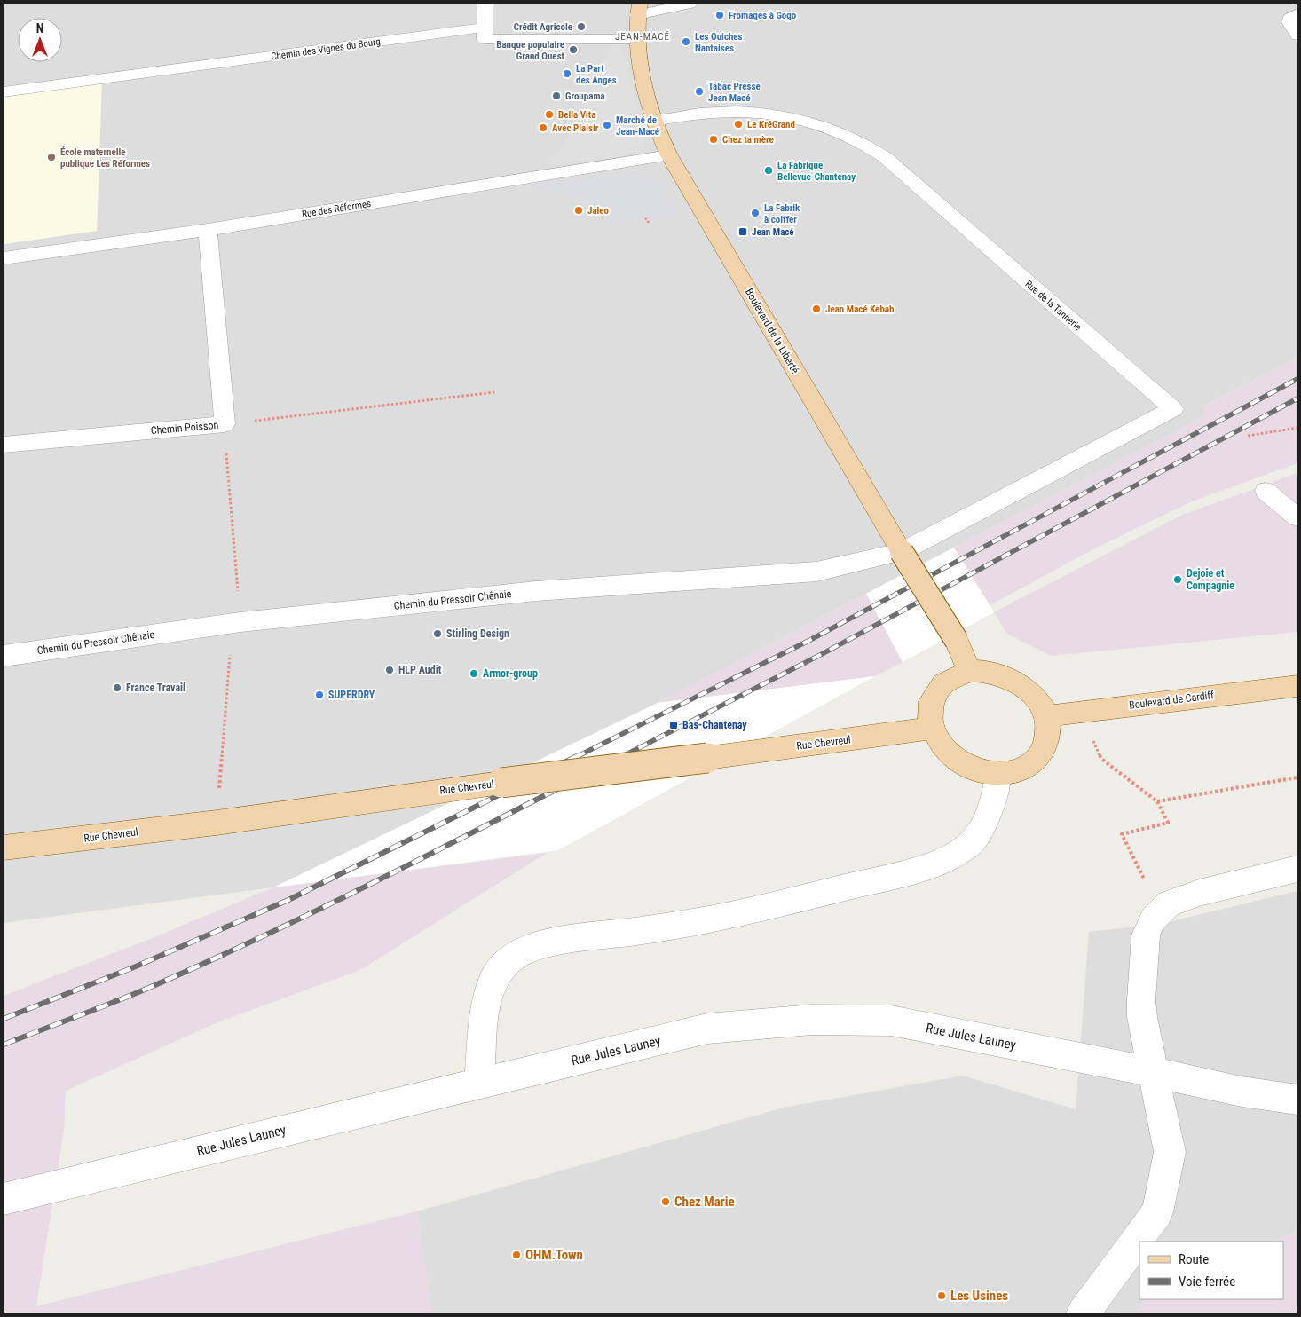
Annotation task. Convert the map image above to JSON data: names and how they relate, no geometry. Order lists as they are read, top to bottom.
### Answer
{
  "streets": {
    "main road": ["Boulevard de la Liberté", "Boulevard de Cardiff", "Rue Chevreul"],
    "street": [
      "Chemin des Vignes du Bourg",
      "Rue des Réformes",
      "Rue de la Tannerie",
      "Chemin Poisson",
      "Chemin du Pressoir Chênaie",
      "Rue Jules Launey"
    ]
  },
  "crossings": [
    ["Rue des Réformes", "Boulevard de la Liberté"],
    ["Rue des Réformes", "Chemin Poisson"],
    ["Rue de la Tannerie", "Boulevard de la Liberté"],
    ["Rue de la Tannerie", "Chemin du Pressoir Chênaie"],
    ["Boulevard de la Liberté", "Chemin du Pressoir Chênaie"],
    ["Boulevard de la Liberté", "Boulevard de Cardiff"],
    ["Boulevard de la Liberté", "Rue Chevreul"],
    ["Boulevard de Cardiff", "Rue Chevreul"]
  ],
  "districts": ["JEAN-MACÉ"],
  "places": {
    "other": [
      "Fromages à Gogo",
      "Crédit Agricole",
      "Les Ouiches Nantaises",
      "Banque populaire Grand Ouest",
      "La Part des Anges",
      "Tabac Presse Jean Macé",
      "Groupama",
      "Bella Vita",
      "Le KréGrand",
      "Marché de Jean-Macé",
      "Avec Plaisir",
      "Chez ta mère",
      "École maternelle publique Les Réformes",
      "La Fabrique Bellevue-Chantenay",
      "Jaleo",
      "La Fabrik à coiffer",
      "Jean Macé Kebab",
      "Dejoie et Compagnie",
      "Stirling Design",
      "HLP Audit",
      "Armor-group",
      "France Travail",
      "SUPERDRY",
      "Chez Marie",
      "OHM.Town",
      "Les Usines"
    ],
    "transit": ["Jean Macé", "Bas-Chantenay"]
  },
  "legend": ["Route", "Voie ferrée"],
  "north": "top"
}
